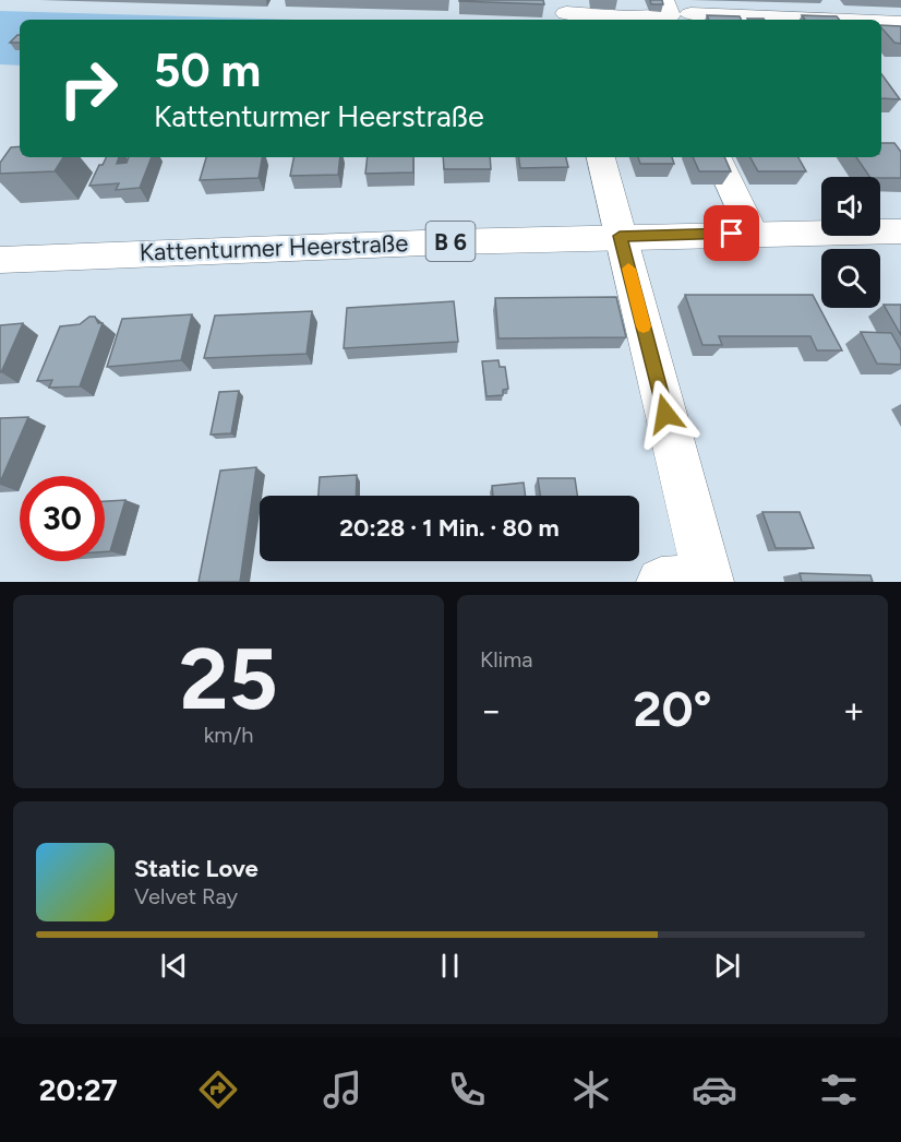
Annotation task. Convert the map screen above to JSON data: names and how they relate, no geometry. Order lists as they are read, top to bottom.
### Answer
{
  "streets": {
    "main road": ["B 6", "Kattenturmer Heerstraße"]
  },
  "page": {
    "turn": ["50 m", "Kattenturmer Heerstraße"],
    "limit": "30",
    "trip": "20:28 · 1 Min. · 80 m",
    "tile": [
      ["25", "km/h"],
      "Klima"
    ],
    "heat": ["−", "20°", "+"],
    "song": ["Static Love", "Velvet Ray"],
    "tabs": "20:27"
  }
}
